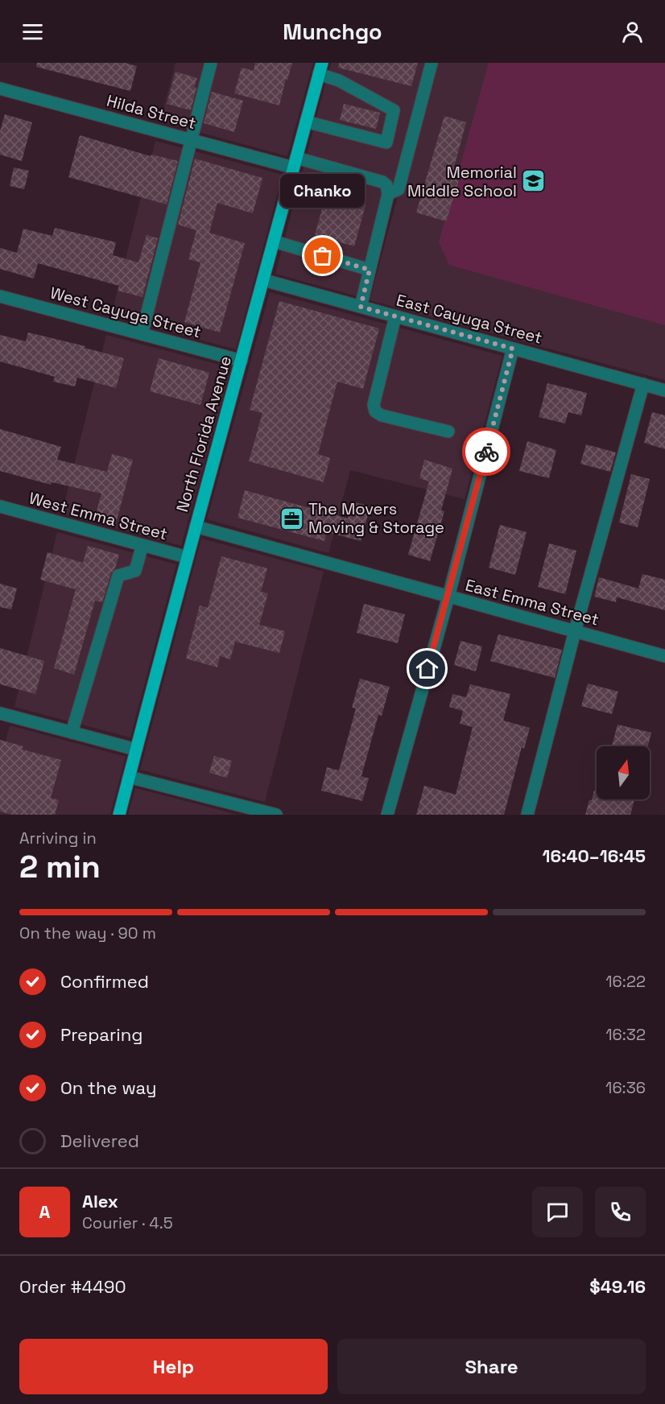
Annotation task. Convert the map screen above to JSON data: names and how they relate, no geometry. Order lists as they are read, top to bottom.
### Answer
{
  "streets": {
    "main road": ["North Florida Avenue"],
    "street": [
      "Hilda Street",
      "West Cayuga Street",
      "East Cayuga Street",
      "West Emma Street",
      "East Emma Street"
    ]
  },
  "crossings": [
    ["Hilda Street", "North Florida Avenue"],
    ["West Cayuga Street", "North Florida Avenue"],
    ["East Cayuga Street", "North Florida Avenue"],
    ["North Florida Avenue", "West Emma Street"],
    ["North Florida Avenue", "East Emma Street"]
  ],
  "places": {
    "school or university": ["Memorial Middle School"],
    "other": ["Chanko"],
    "office": ["The Movers Moving & Storage"]
  },
  "north": "top",
  "page": {
    "header": "Munchgo",
    "bubble": "Chanko",
    "heading": ["2 min", "Arriving in", "16:40–16:45"],
    "panel": [
      "Alex",
      "Courier · 4.5",
      "Order #4490",
      "$49.16"
    ],
    "bar": "On the way · 90 m",
    "list": [
      ["Confirmed", "16:22"],
      ["Preparing", "16:32"],
      ["On the way", "16:36"],
      "Delivered"
    ],
    "round": "A",
    "buttons": ["Help", "Share"]
  }
}
